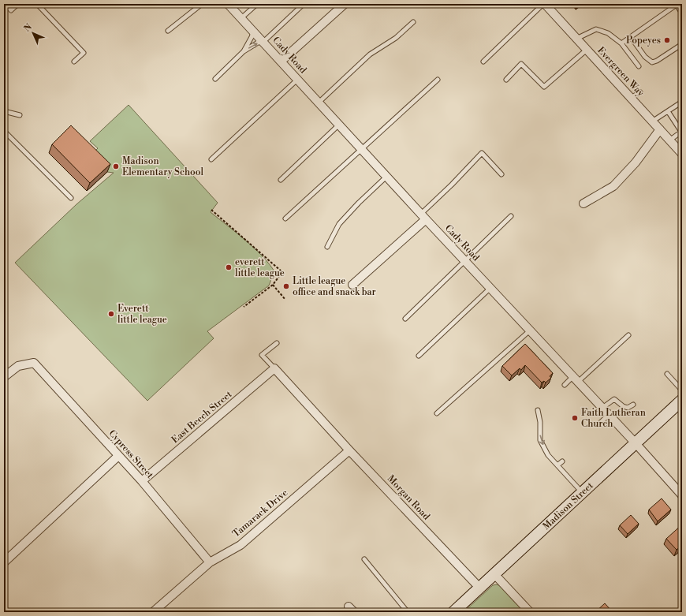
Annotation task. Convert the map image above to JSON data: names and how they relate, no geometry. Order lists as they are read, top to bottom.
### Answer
{
  "streets": {
    "street": [
      "Cady Road",
      "Evergreen Way",
      "East Beech Street",
      "Cypress Street",
      "Morgan Road",
      "Madison Street",
      "Tamarack Drive"
    ]
  },
  "crossings": [
    ["Cady Road", "Madison Street"],
    ["East Beech Street", "Cypress Street"],
    ["East Beech Street", "Morgan Road"],
    ["Cypress Street", "Tamarack Drive"],
    ["Morgan Road", "Madison Street"],
    ["Morgan Road", "Tamarack Drive"]
  ],
  "places": [
    "Popeyes",
    "Madison Elementary School",
    "everett little league",
    "Little league office and snack bar",
    "Everett little league",
    "Faith Lutheran Church"
  ],
  "north": "top left"
}
